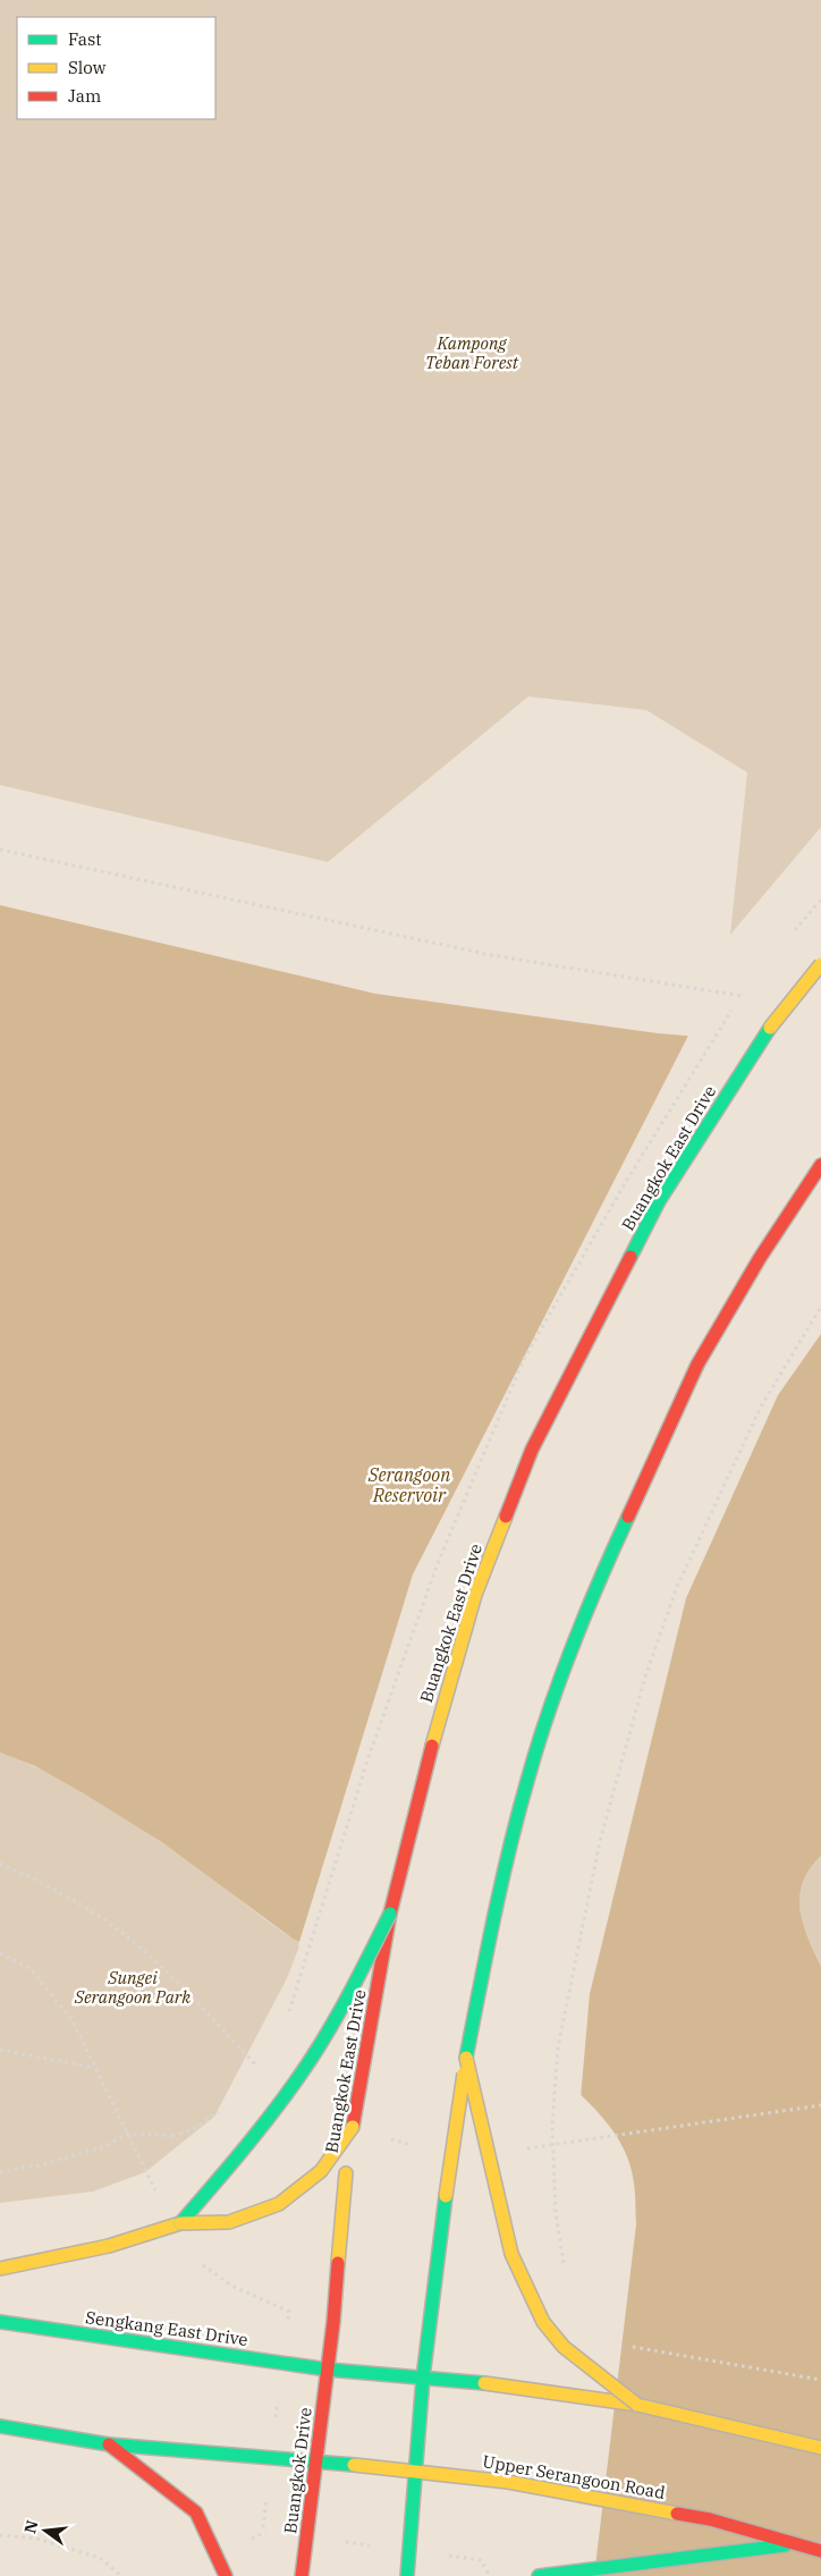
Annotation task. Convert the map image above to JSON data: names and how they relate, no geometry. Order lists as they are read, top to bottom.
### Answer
{
  "streets": {
    "main road": [
      "Buangkok East Drive",
      "Sengkang East Drive",
      "Buangkok Drive",
      "Upper Serangoon Road"
    ]
  },
  "crossings": [
    ["Buangkok East Drive", "Sengkang East Drive"],
    ["Buangkok East Drive", "Buangkok Drive"],
    ["Sengkang East Drive", "Buangkok Drive"],
    ["Buangkok Drive", "Upper Serangoon Road"]
  ],
  "water": ["Serangoon Reservoir"],
  "parks": ["Kampong Teban Forest", "Sungei Serangoon Park"],
  "legend": ["Fast", "Slow", "Jam"],
  "north": "left"
}
